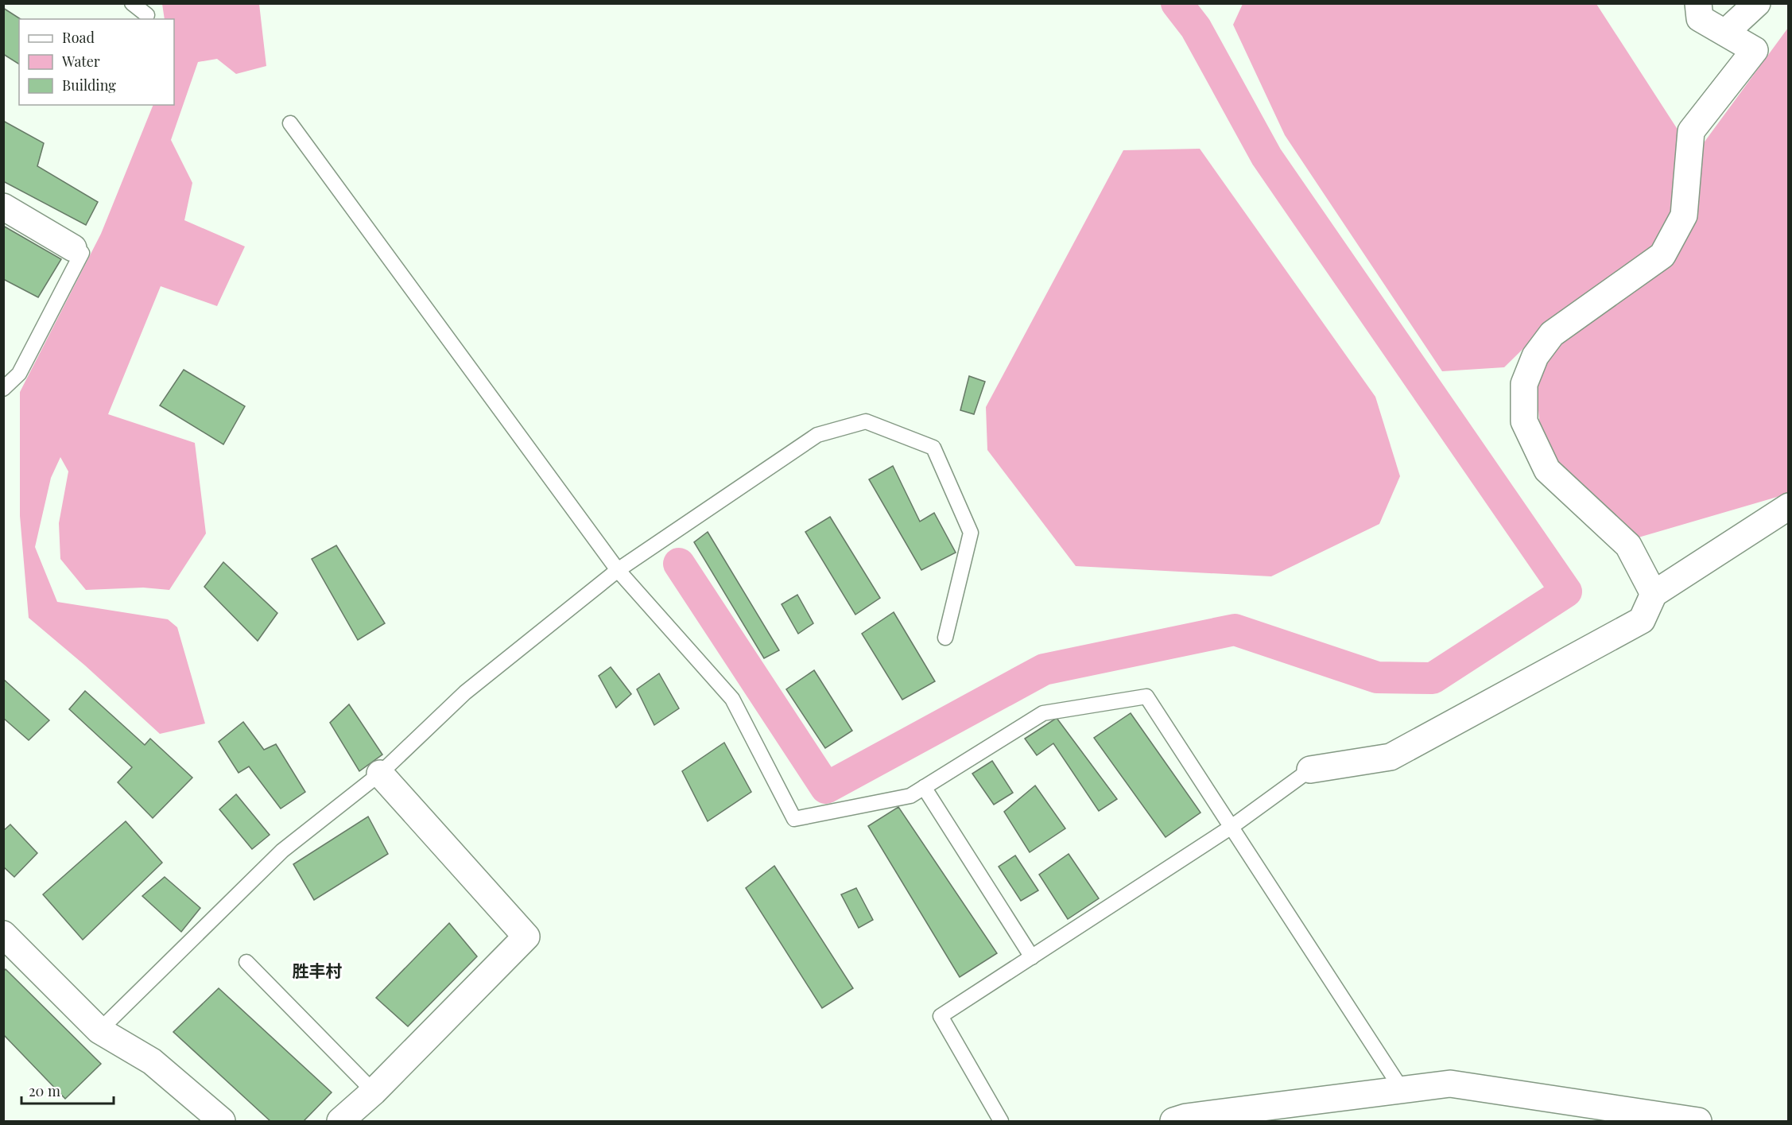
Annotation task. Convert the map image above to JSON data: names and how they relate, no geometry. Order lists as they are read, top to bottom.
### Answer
{
  "districts": ["胜丰村"],
  "legend": ["Road", "Water", "Building"],
  "scale_bar": "20 m"
}
